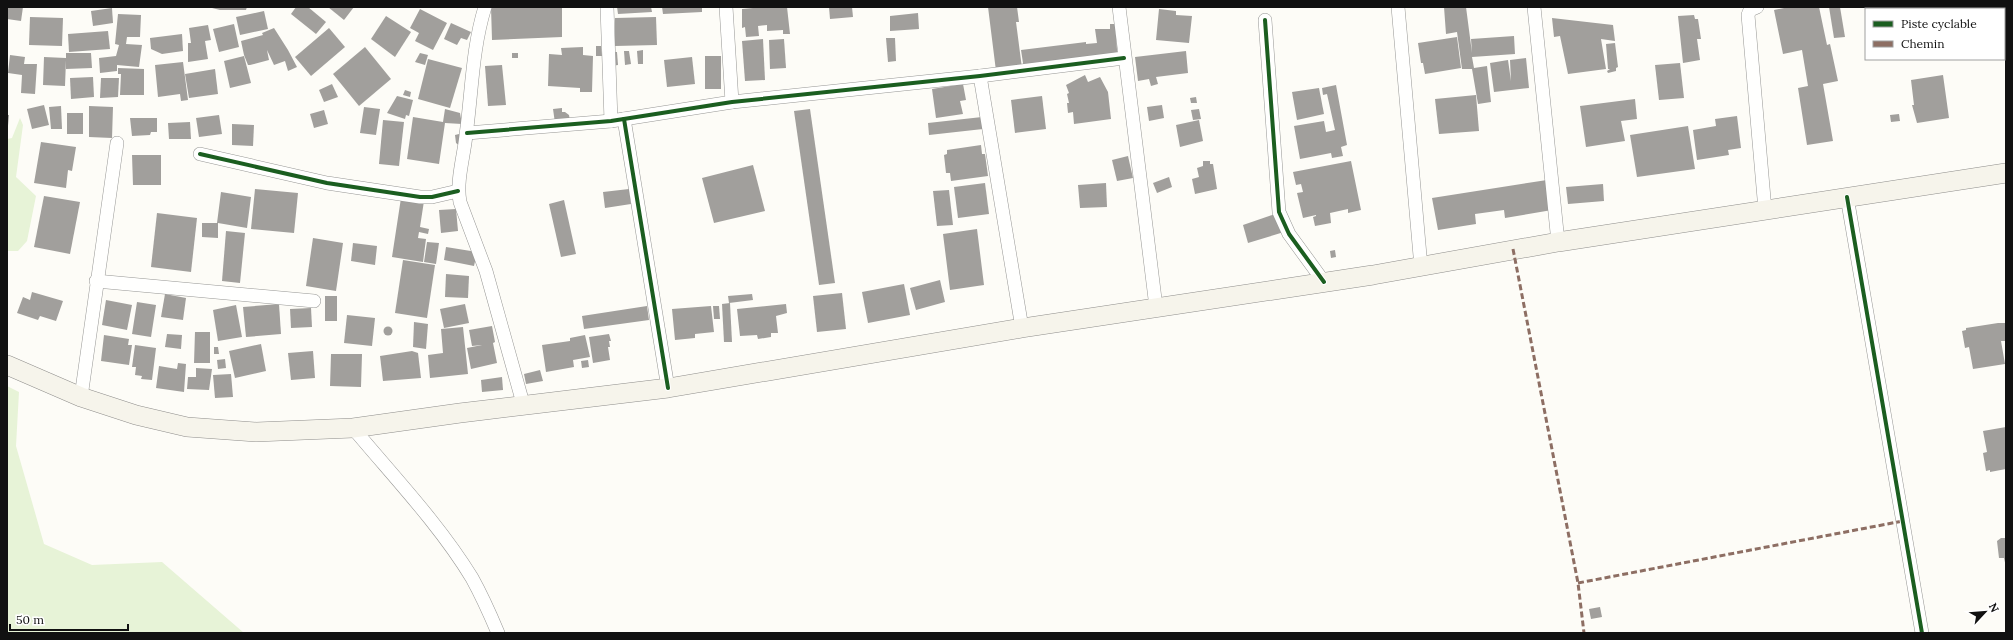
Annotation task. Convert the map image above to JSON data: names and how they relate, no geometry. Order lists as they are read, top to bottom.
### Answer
{
  "legend": ["Piste cyclable", "Chemin"],
  "scale_bar": "50 m",
  "north": "top right"
}
